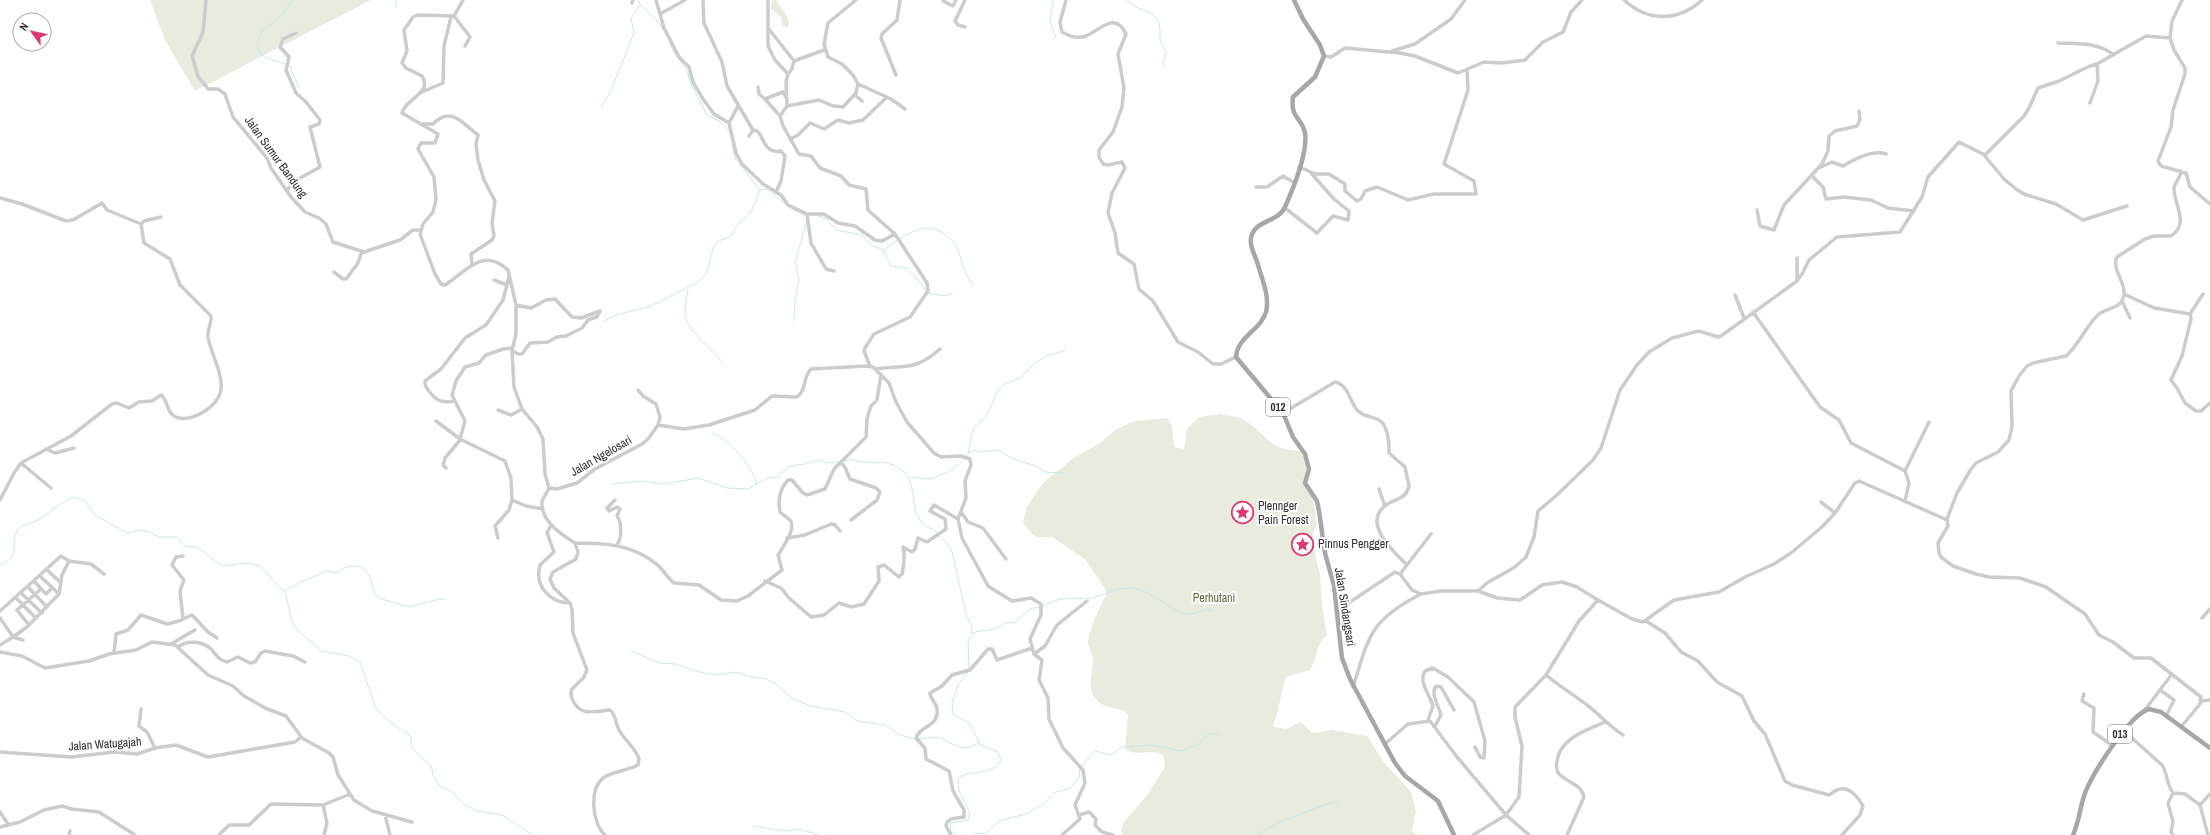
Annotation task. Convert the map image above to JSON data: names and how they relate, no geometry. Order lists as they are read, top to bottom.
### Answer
{
  "streets": {
    "main road": ["012", "Jalan Sindangsari", "013"],
    "street": ["Jalan Sumur Bandung", "Jalan Ngelosari", "Jalan Watugajah"]
  },
  "parks": ["Perhutani"],
  "places": {
    "place": ["Plennger Pain Forest", "Pinnus Pengger"]
  },
  "north": "top left"
}
